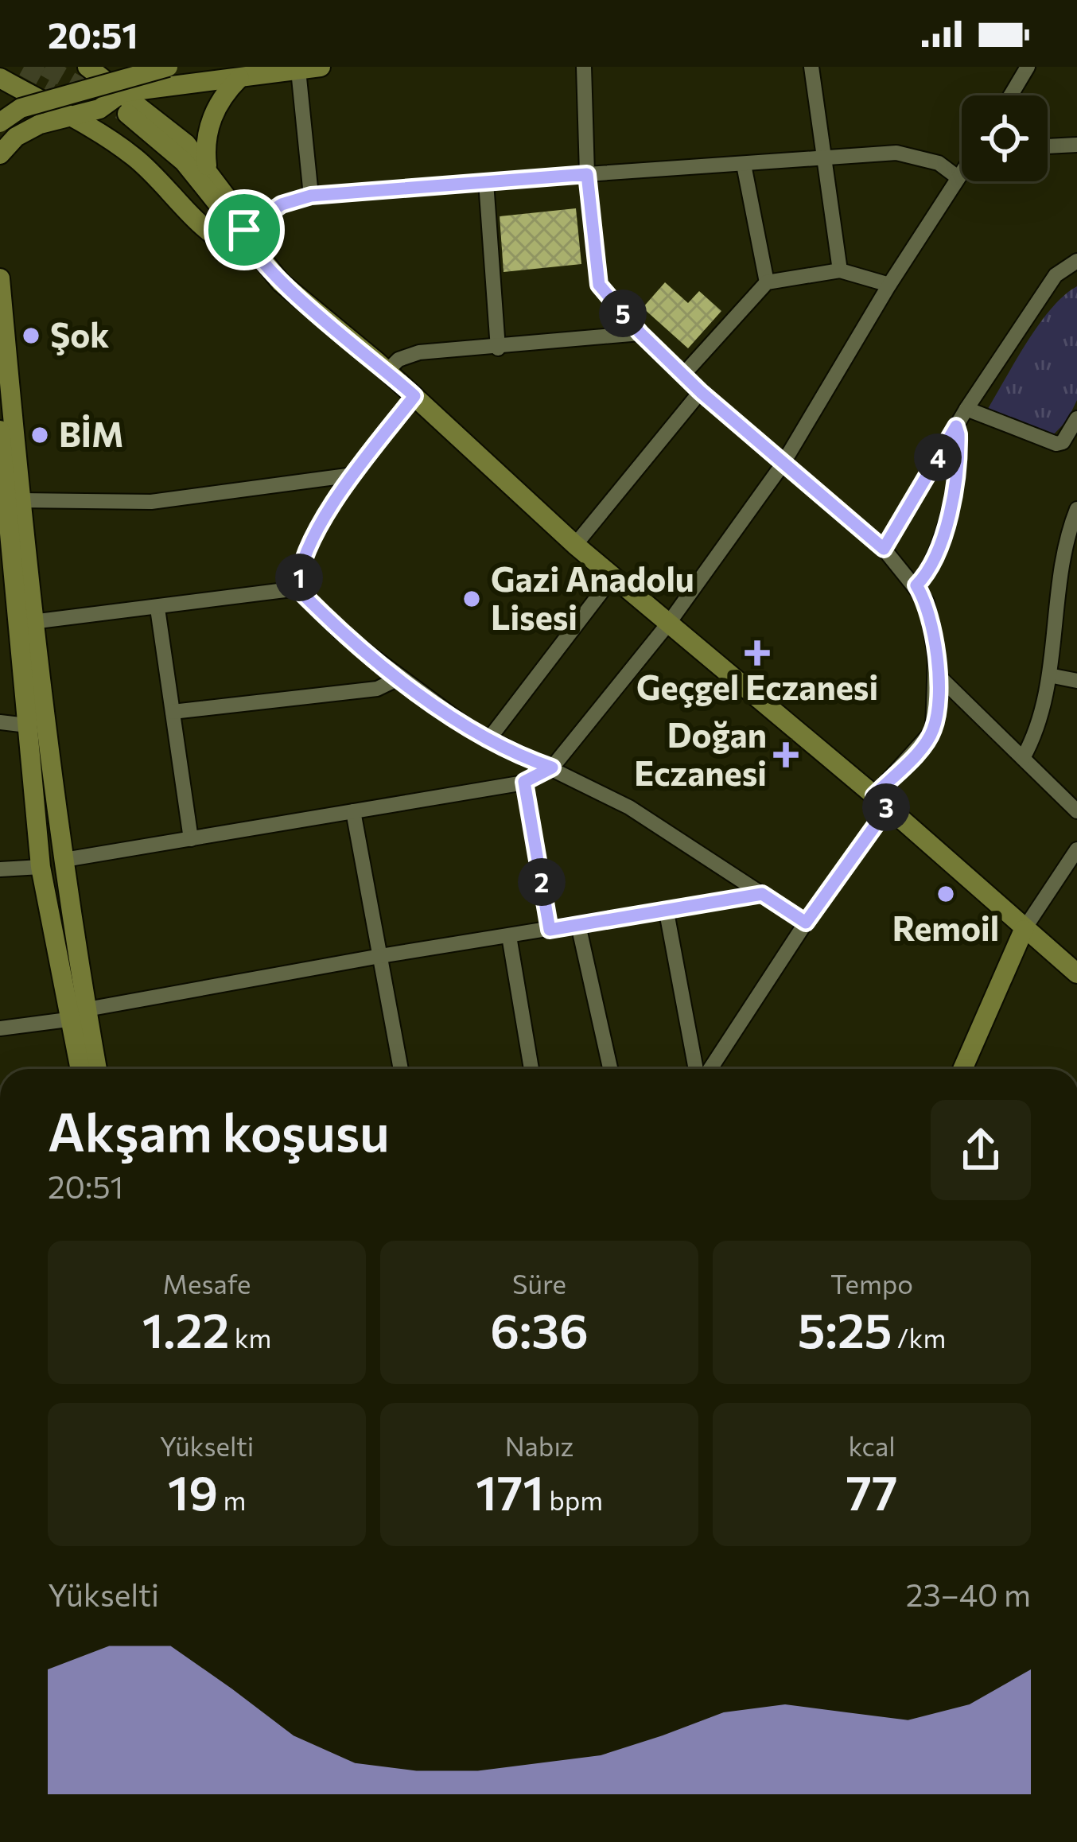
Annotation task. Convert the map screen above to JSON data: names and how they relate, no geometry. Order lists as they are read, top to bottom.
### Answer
{
  "places": {
    "other": [
      "Şok",
      "BİM",
      "Gazi Anadolu Lisesi",
      "Remoil"
    ],
    "health": ["Geçgel Eczanesi", "Doğan Eczanesi"]
  },
  "page": {
    "status": "20:51",
    "pins": [
      "5",
      "4",
      "1",
      "3",
      "2"
    ],
    "heading": ["Akşam koşusu", "20:51"],
    "stats": [
      ["Mesafe", "1.22 km"],
      ["Süre", "6:36"],
      ["Tempo", "5:25 /km"],
      ["Yükselti", "19 m"],
      ["Nabız", "171 bpm"],
      ["kcal", "77"]
    ],
    "chart": ["Yükselti", "23–40 m"]
  }
}
